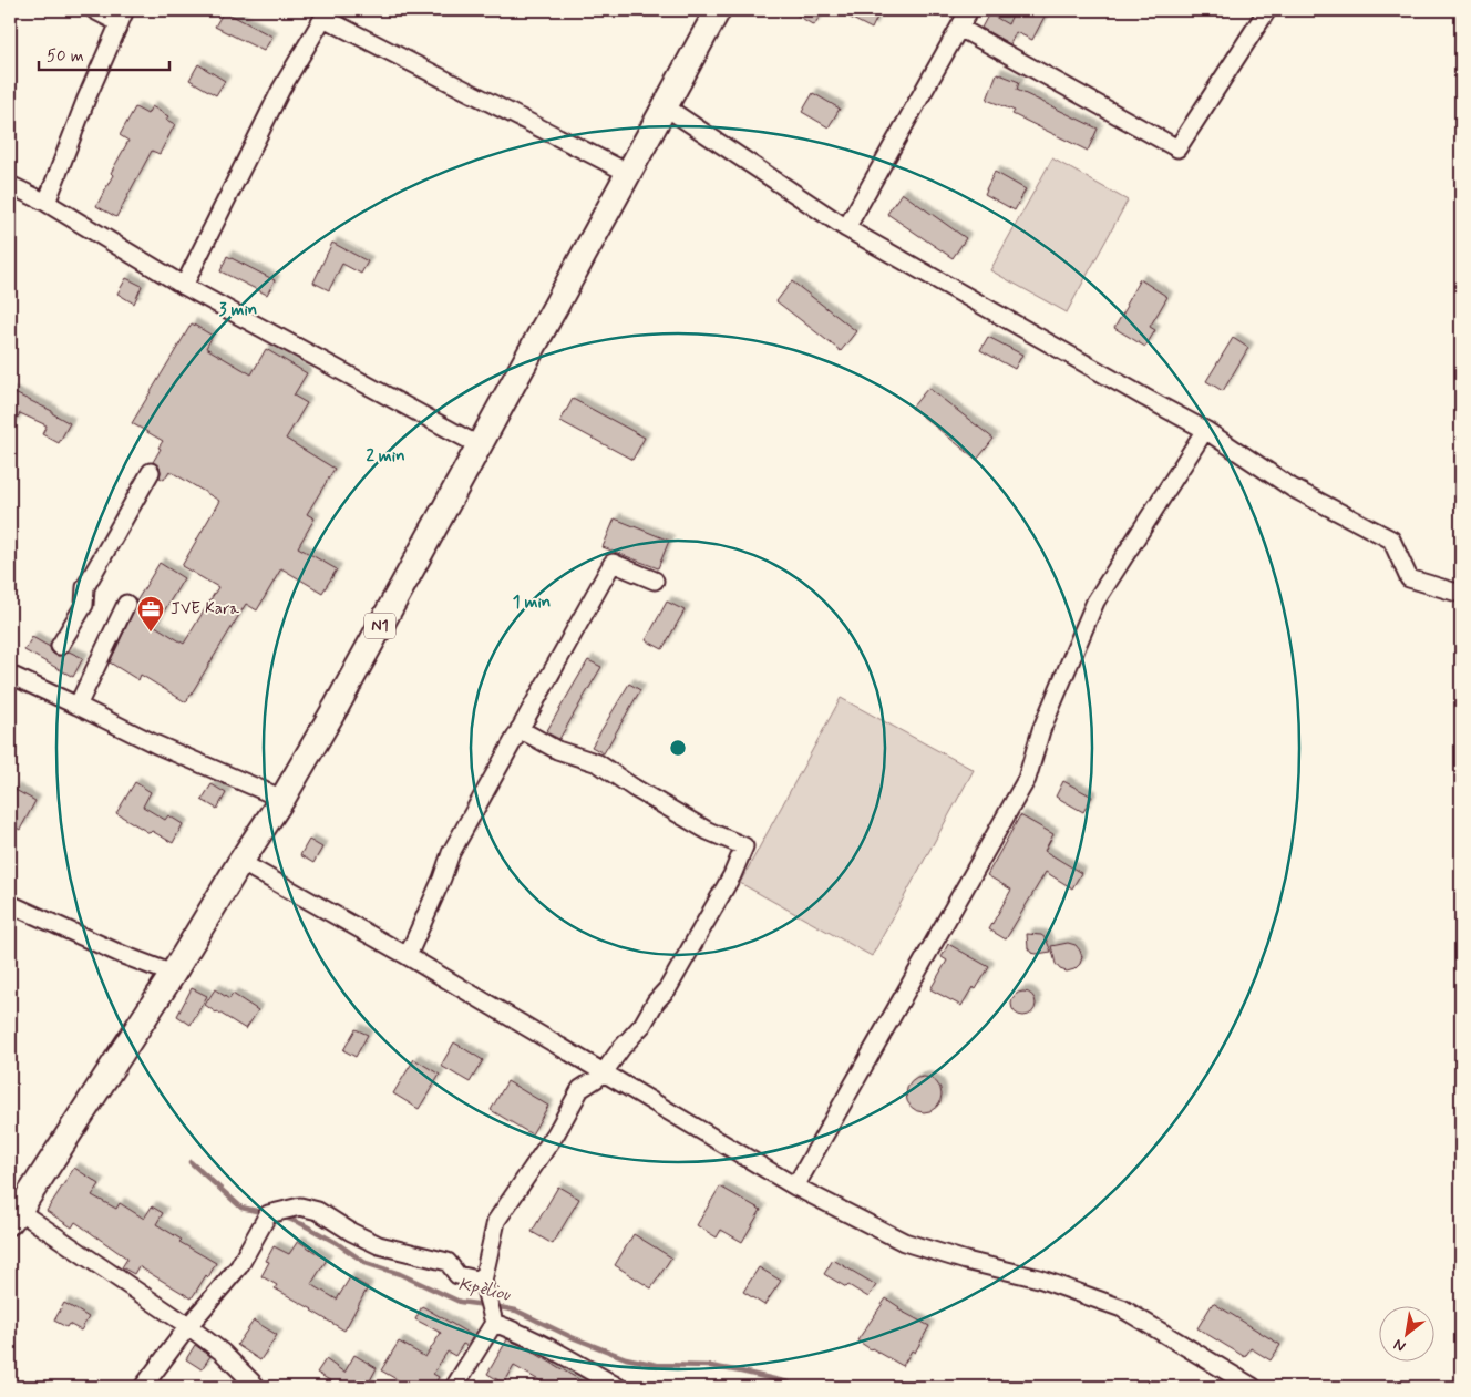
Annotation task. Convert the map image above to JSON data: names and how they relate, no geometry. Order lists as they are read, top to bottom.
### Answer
{
  "streets": {
    "highway": ["N1"]
  },
  "water": ["Kpèliou"],
  "places": {
    "office": ["JVE Kara"]
  },
  "scale_bar": "50 m",
  "north": "bottom left",
  "rings": ["3 min", "2 min", "1 min"]
}
